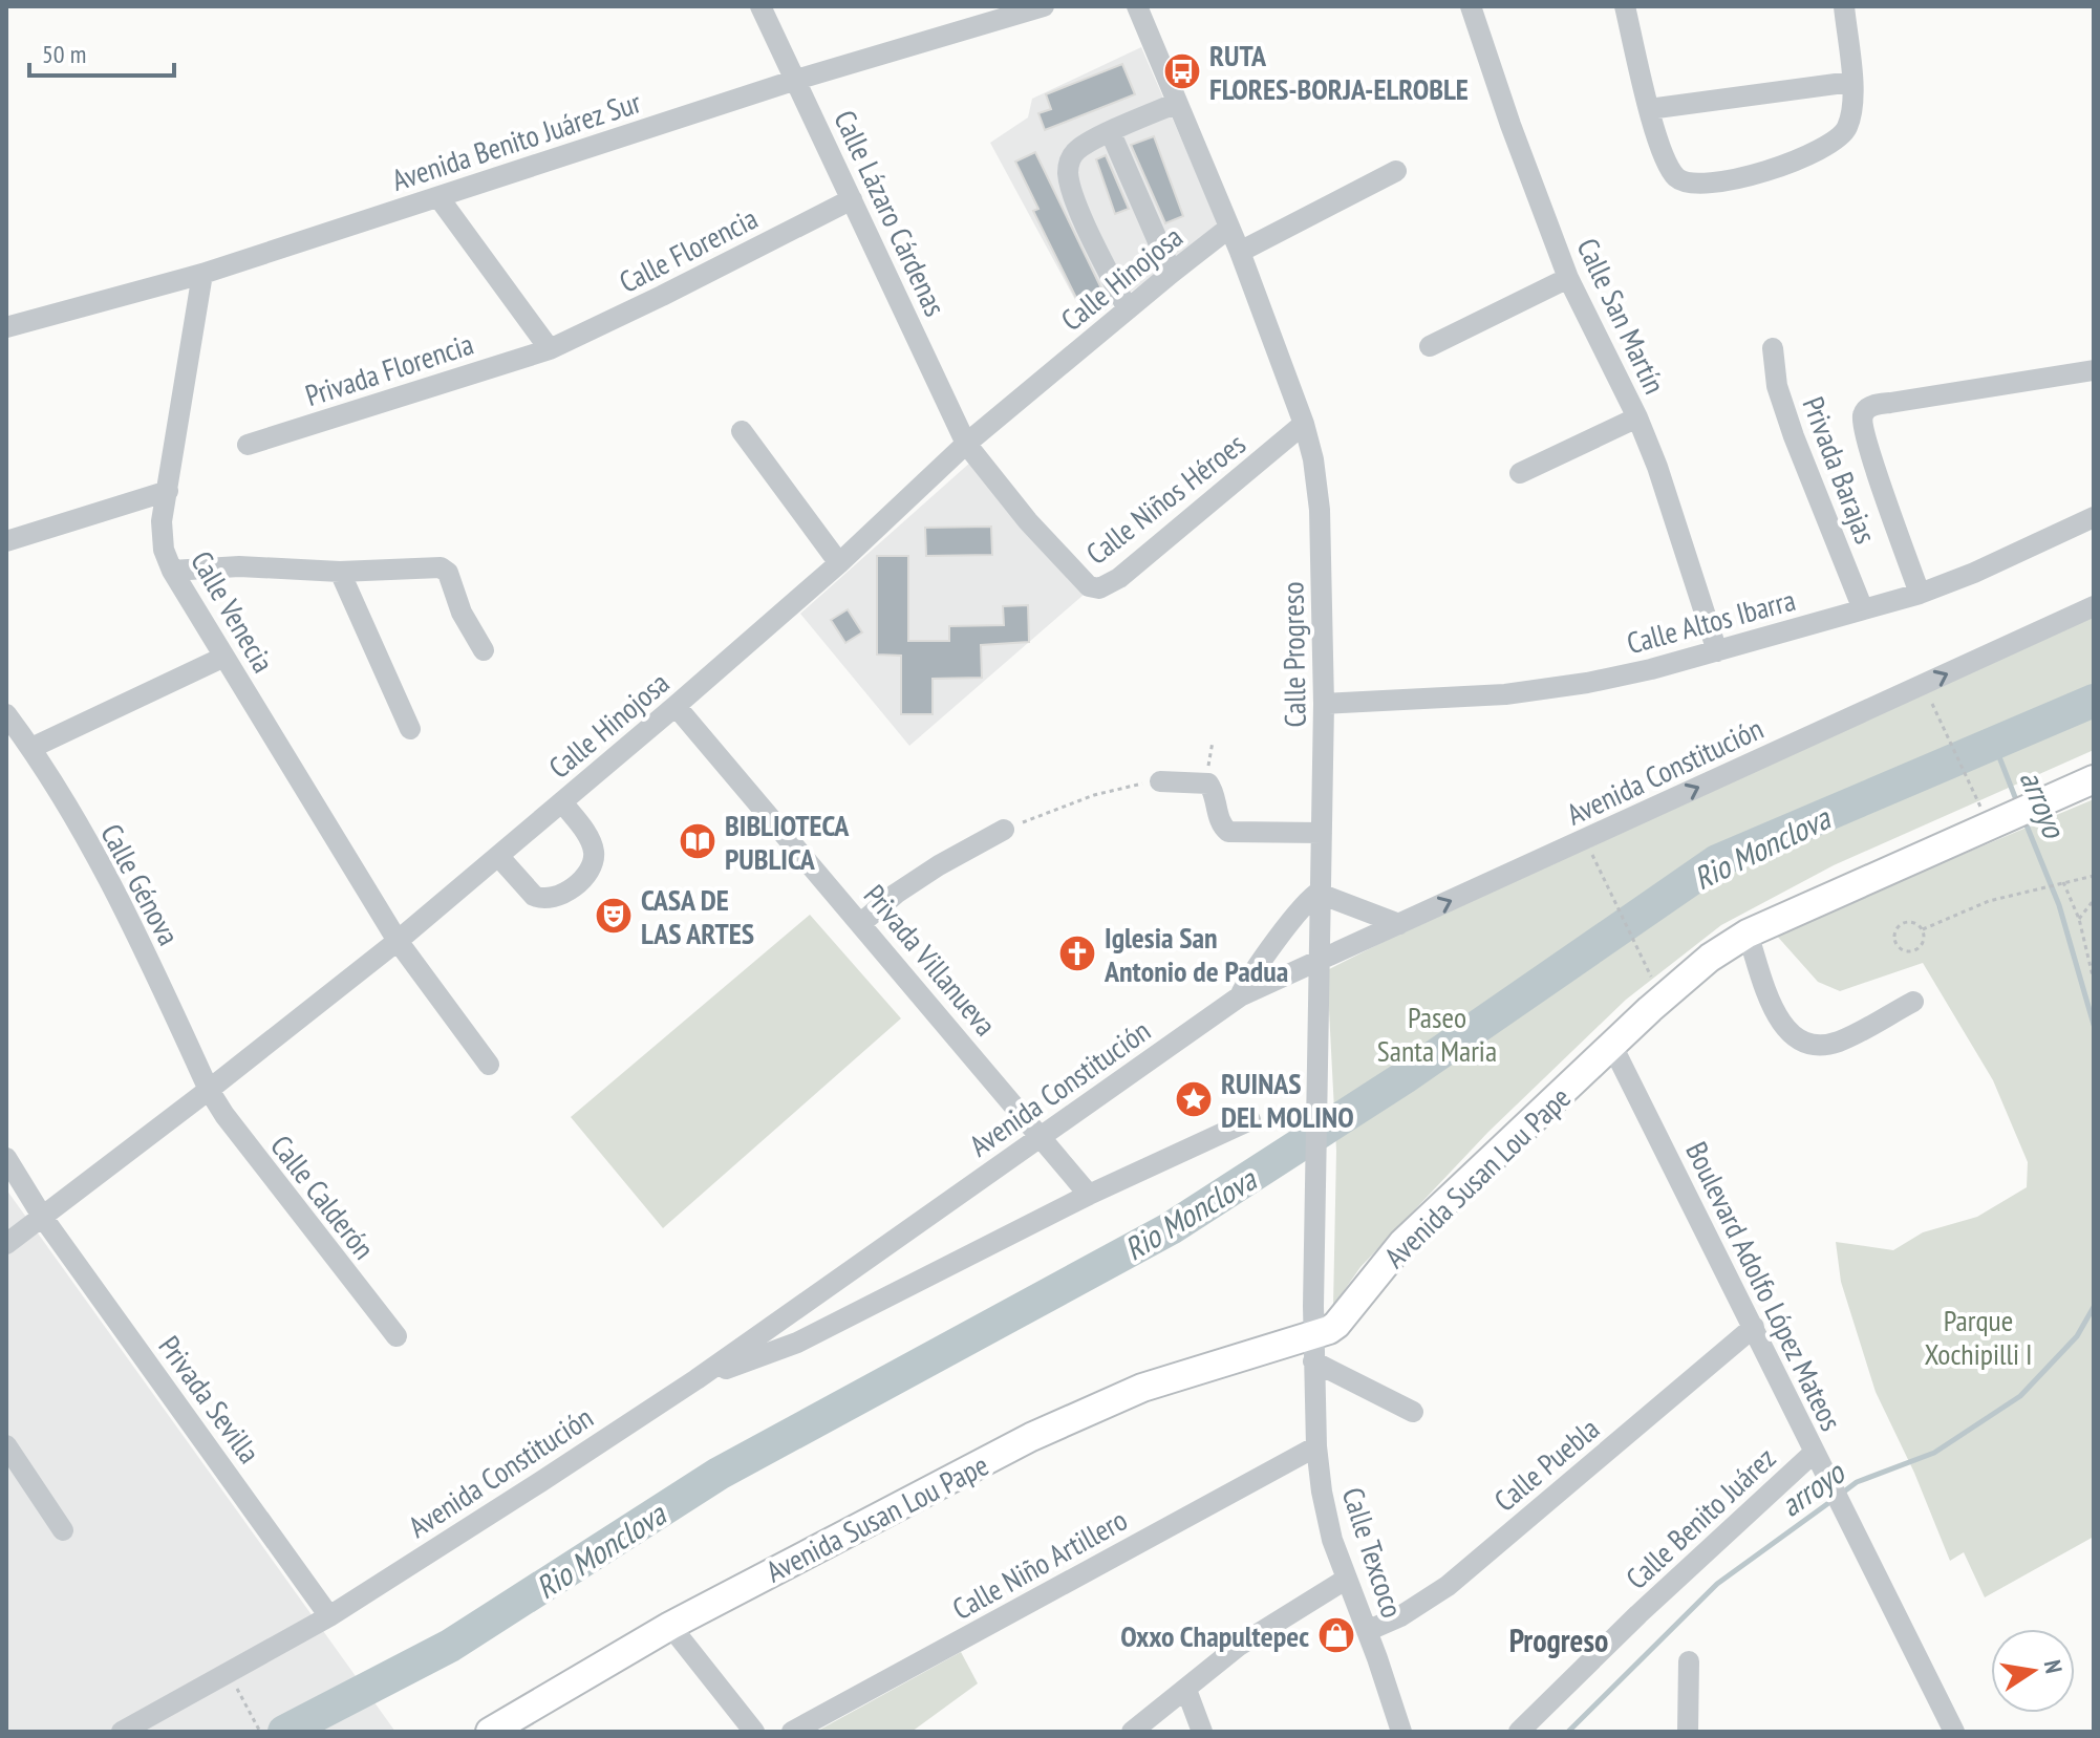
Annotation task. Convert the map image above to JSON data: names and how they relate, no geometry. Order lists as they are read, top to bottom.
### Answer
{
  "streets": {
    "main road": ["Avenida Susan Lou Pape"],
    "street": [
      "Avenida Benito Juárez Sur",
      "Calle Lázaro Cárdenas",
      "Calle Florencia",
      "Calle Hinojosa",
      "Calle San Martín",
      "Privada Florencia",
      "Privada Barajas",
      "Calle Niños Héroes",
      "Calle Venecia",
      "Calle Altos Ibarra",
      "Calle Progreso",
      "Avenida Constitución",
      "Calle Génova",
      "Privada Villanueva",
      "Calle Calderón",
      "Boulevard Adolfo López Mateos",
      "Privada Sevilla",
      "Calle Puebla",
      "Calle Benito Juárez",
      "Calle Texcoco",
      "Calle Niño Artillero"
    ]
  },
  "crossings": [
    ["Avenida Benito Juárez Sur", "Calle Lázaro Cárdenas"],
    ["Avenida Benito Juárez Sur", "Calle Venecia"],
    ["Calle Lázaro Cárdenas", "Calle Florencia"],
    ["Calle Lázaro Cárdenas", "Calle Hinojosa"],
    ["Calle Lázaro Cárdenas", "Calle Niños Héroes"],
    ["Calle Florencia", "Privada Florencia"],
    ["Calle Hinojosa", "Calle Niños Héroes"],
    ["Calle Hinojosa", "Calle Venecia"],
    ["Calle Hinojosa", "Calle Progreso"],
    ["Calle Hinojosa", "Calle Génova"],
    ["Calle Hinojosa", "Privada Villanueva"],
    ["Calle Hinojosa", "Calle Calderón"],
    ["Calle Hinojosa", "Privada Sevilla"],
    ["Calle San Martín", "Calle Altos Ibarra"],
    ["Privada Barajas", "Calle Altos Ibarra"],
    ["Calle Niños Héroes", "Calle Progreso"],
    ["Calle Altos Ibarra", "Calle Progreso"],
    ["Calle Progreso", "Avenida Constitución"],
    ["Calle Progreso", "Avenida Susan Lou Pape"],
    ["Calle Progreso", "Calle Texcoco"],
    ["Avenida Constitución", "Privada Villanueva"],
    ["Avenida Constitución", "Privada Sevilla"],
    ["Calle Génova", "Calle Calderón"],
    ["Avenida Susan Lou Pape", "Boulevard Adolfo López Mateos"],
    ["Avenida Susan Lou Pape", "Calle Texcoco"],
    ["Boulevard Adolfo López Mateos", "Calle Puebla"],
    ["Boulevard Adolfo López Mateos", "Calle Benito Juárez"],
    ["Calle Puebla", "Calle Texcoco"],
    ["Calle Texcoco", "Calle Niño Artillero"]
  ],
  "districts": ["Progreso"],
  "water": ["arroyo", "Rio Monclova"],
  "parks": ["Paseo Santa Maria", "Parque Xochipilli I"],
  "places": {
    "bus stop": ["RUTA FLORES-BORJA-ELROBLE"],
    "library": ["BIBLIOTECA PUBLICA"],
    "theatre": ["CASA DE LAS ARTES"],
    "church": ["Iglesia San Antonio de Padua"],
    "place": ["RUINAS DEL MOLINO"],
    "shop": ["Oxxo Chapultepec"]
  },
  "scale_bar": "50 m",
  "north": "right"
}
